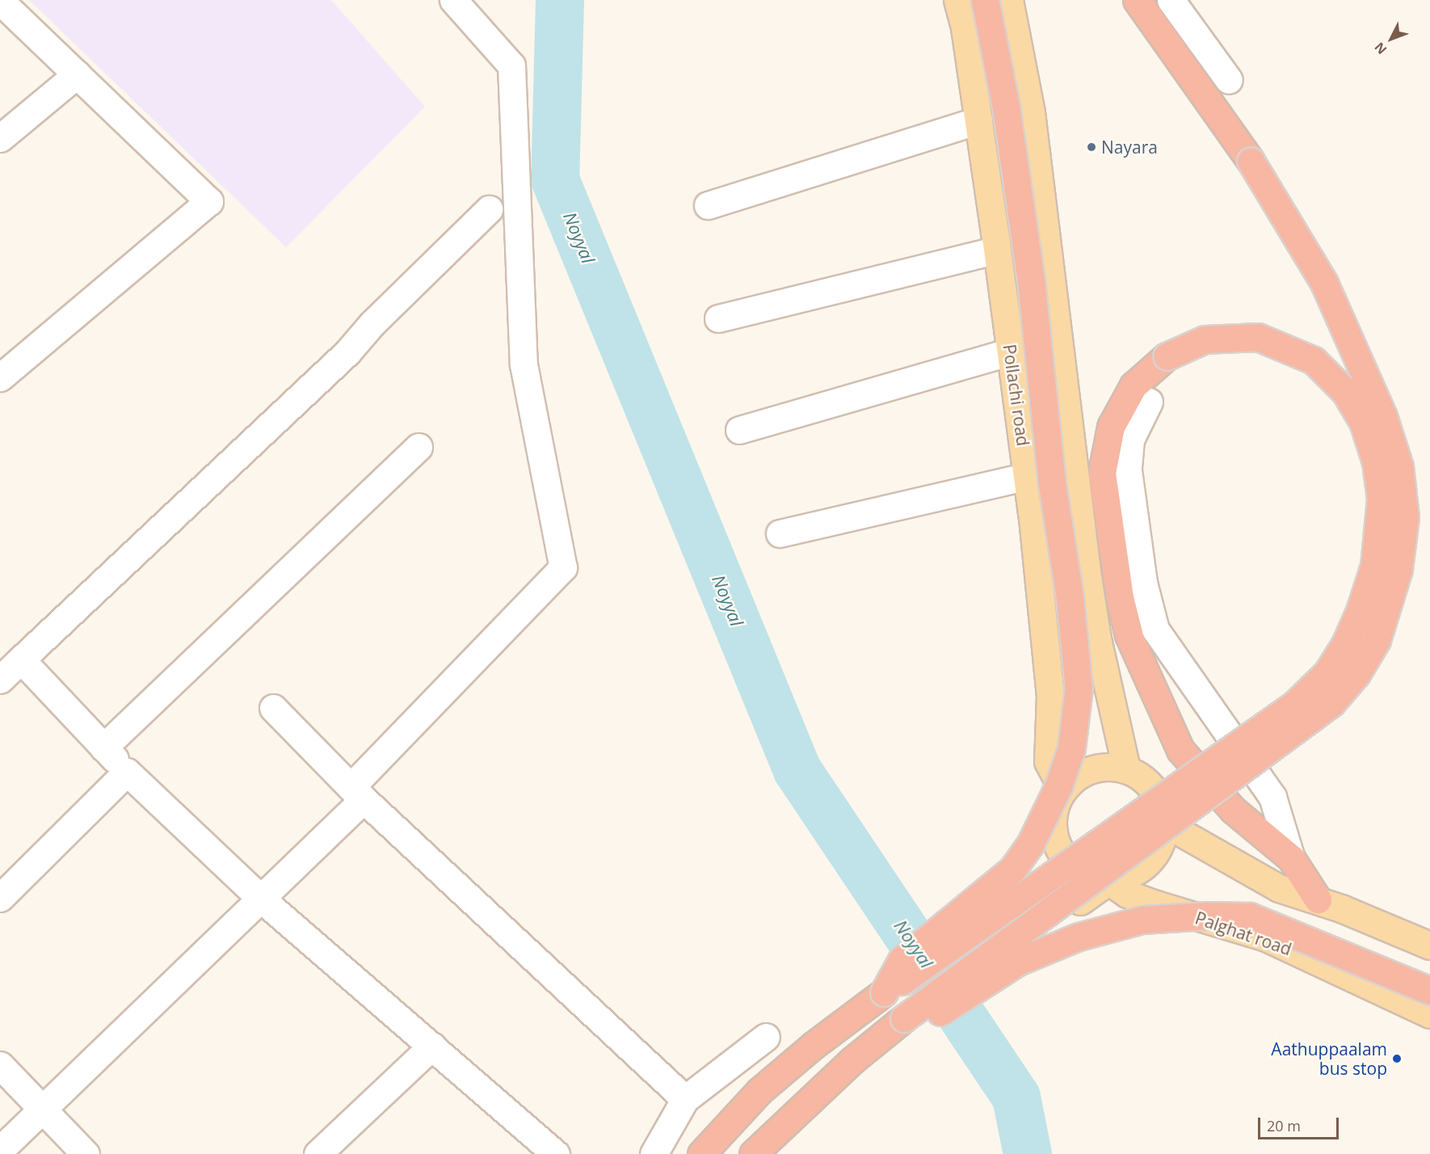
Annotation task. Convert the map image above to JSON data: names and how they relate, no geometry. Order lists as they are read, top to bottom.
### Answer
{
  "streets": {
    "main road": ["Pollachi road", "Palghat road"]
  },
  "crossings": [
    ["Pollachi road", "Palghat road"]
  ],
  "water": ["Noyyal"],
  "places": ["Nayara", "Aathuppaalam bus stop"],
  "scale_bar": "20 m",
  "north": "bottom left"
}
